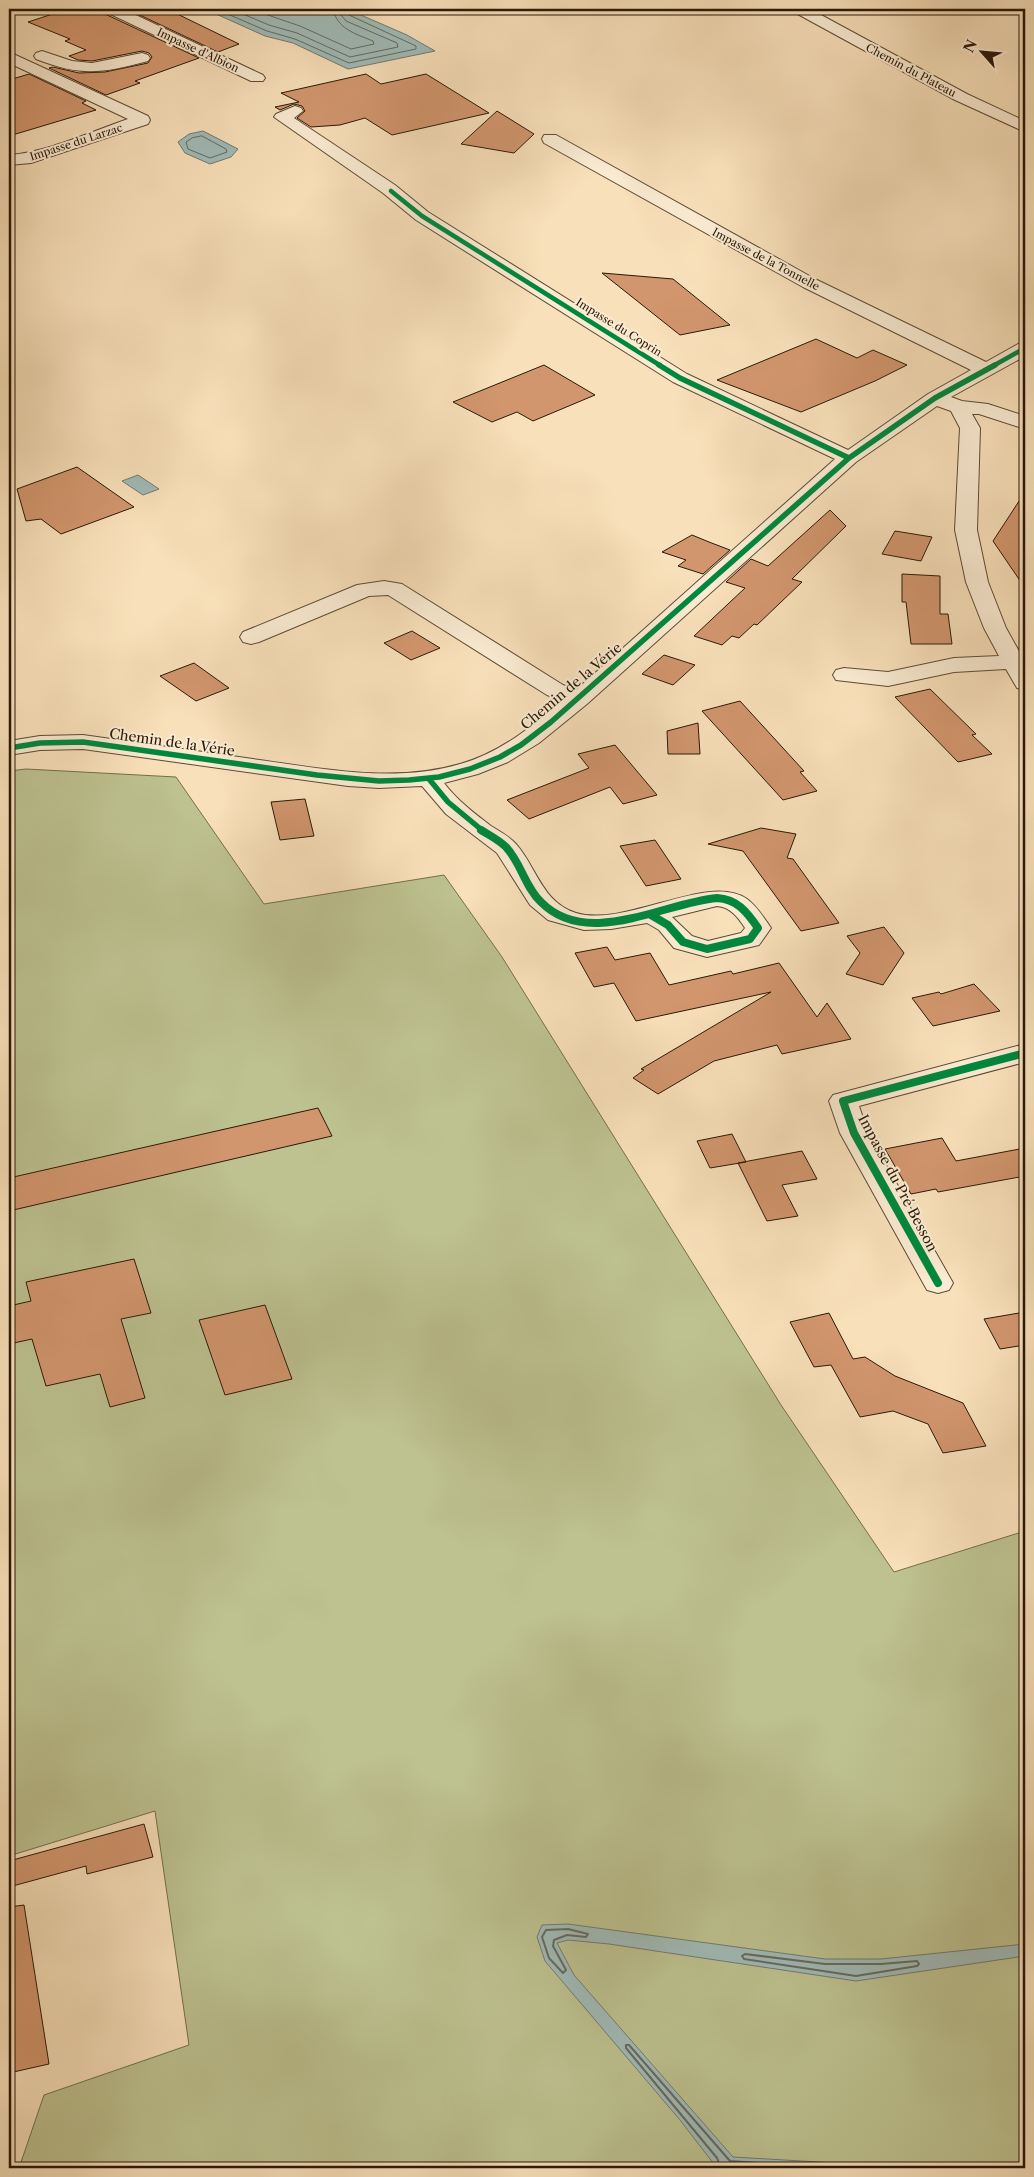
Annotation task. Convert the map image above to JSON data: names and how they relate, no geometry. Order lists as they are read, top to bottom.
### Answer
{
  "streets": {
    "street": [
      "Impasse d'Albion",
      "Chemin du Plateau",
      "Impasse du Larzac",
      "Impasse de la Tonnelle",
      "Impasse du Coprin",
      "Chemin de la Vérie",
      "Impasse du Pré Besson"
    ]
  },
  "crossings": [
    ["Impasse de la Tonnelle", "Chemin de la Vérie"],
    ["Impasse du Coprin", "Chemin de la Vérie"]
  ],
  "north": "top left"
}
